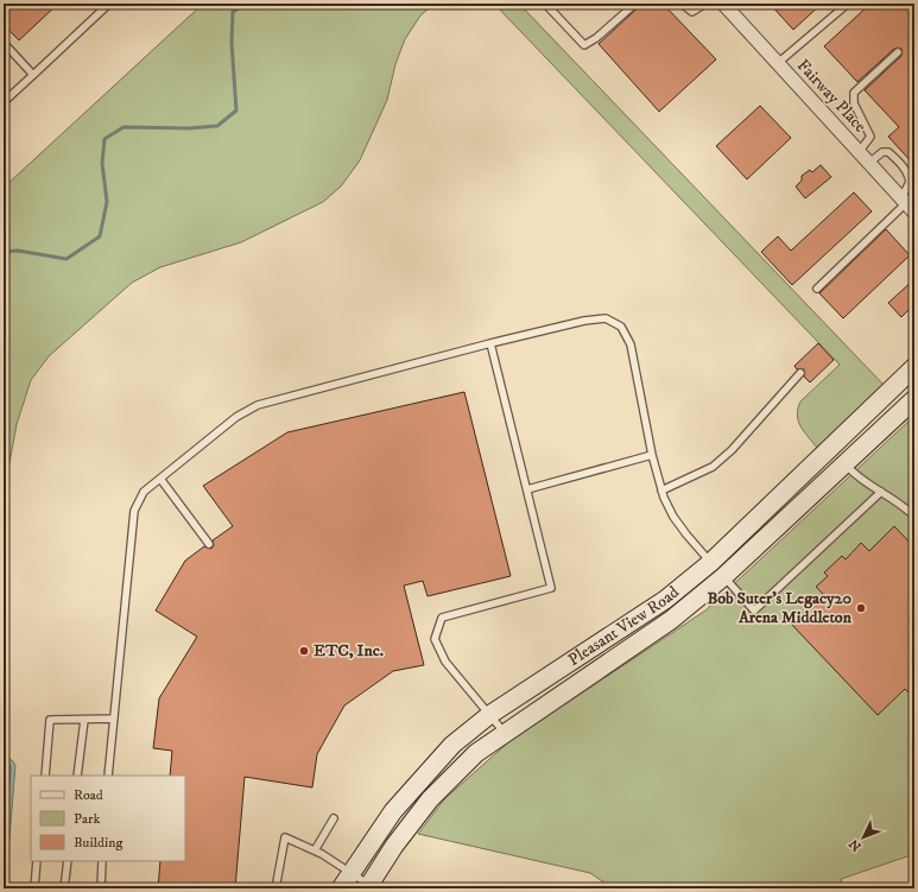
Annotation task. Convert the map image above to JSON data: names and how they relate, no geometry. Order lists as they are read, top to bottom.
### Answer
{
  "streets": {
    "street": ["Fairway Place", "Pleasant View Road"]
  },
  "places": ["Bob Suter's Legacy20 Arena Middleton", "ETC, Inc."],
  "legend": ["Road", "Park", "Building"],
  "north": "bottom left"
}
